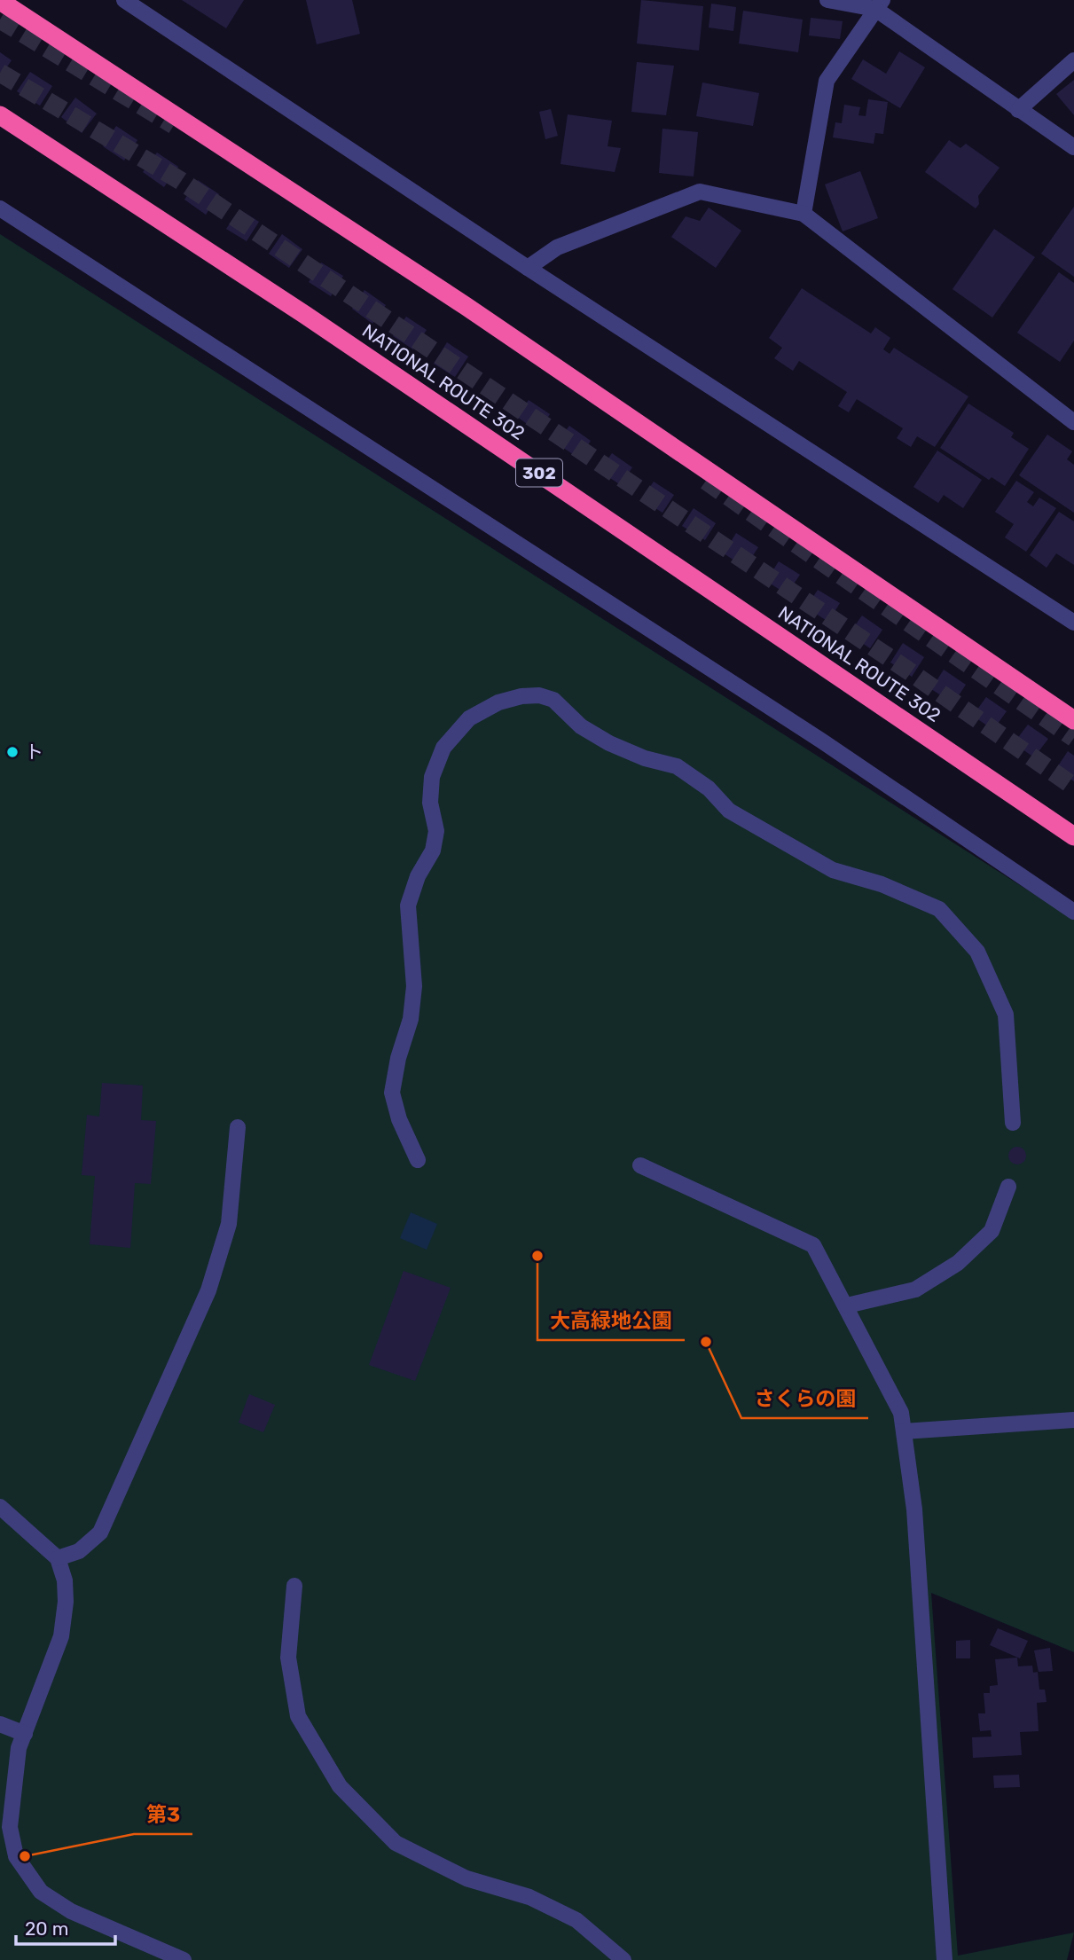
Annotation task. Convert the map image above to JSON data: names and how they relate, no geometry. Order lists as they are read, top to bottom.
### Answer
{
  "streets": {
    "highway": ["NATIONAL ROUTE 302", "302"]
  },
  "places": [
    "ト",
    "大高緑地公園",
    "さくらの園",
    "第3"
  ],
  "scale_bar": "20 m"
}
